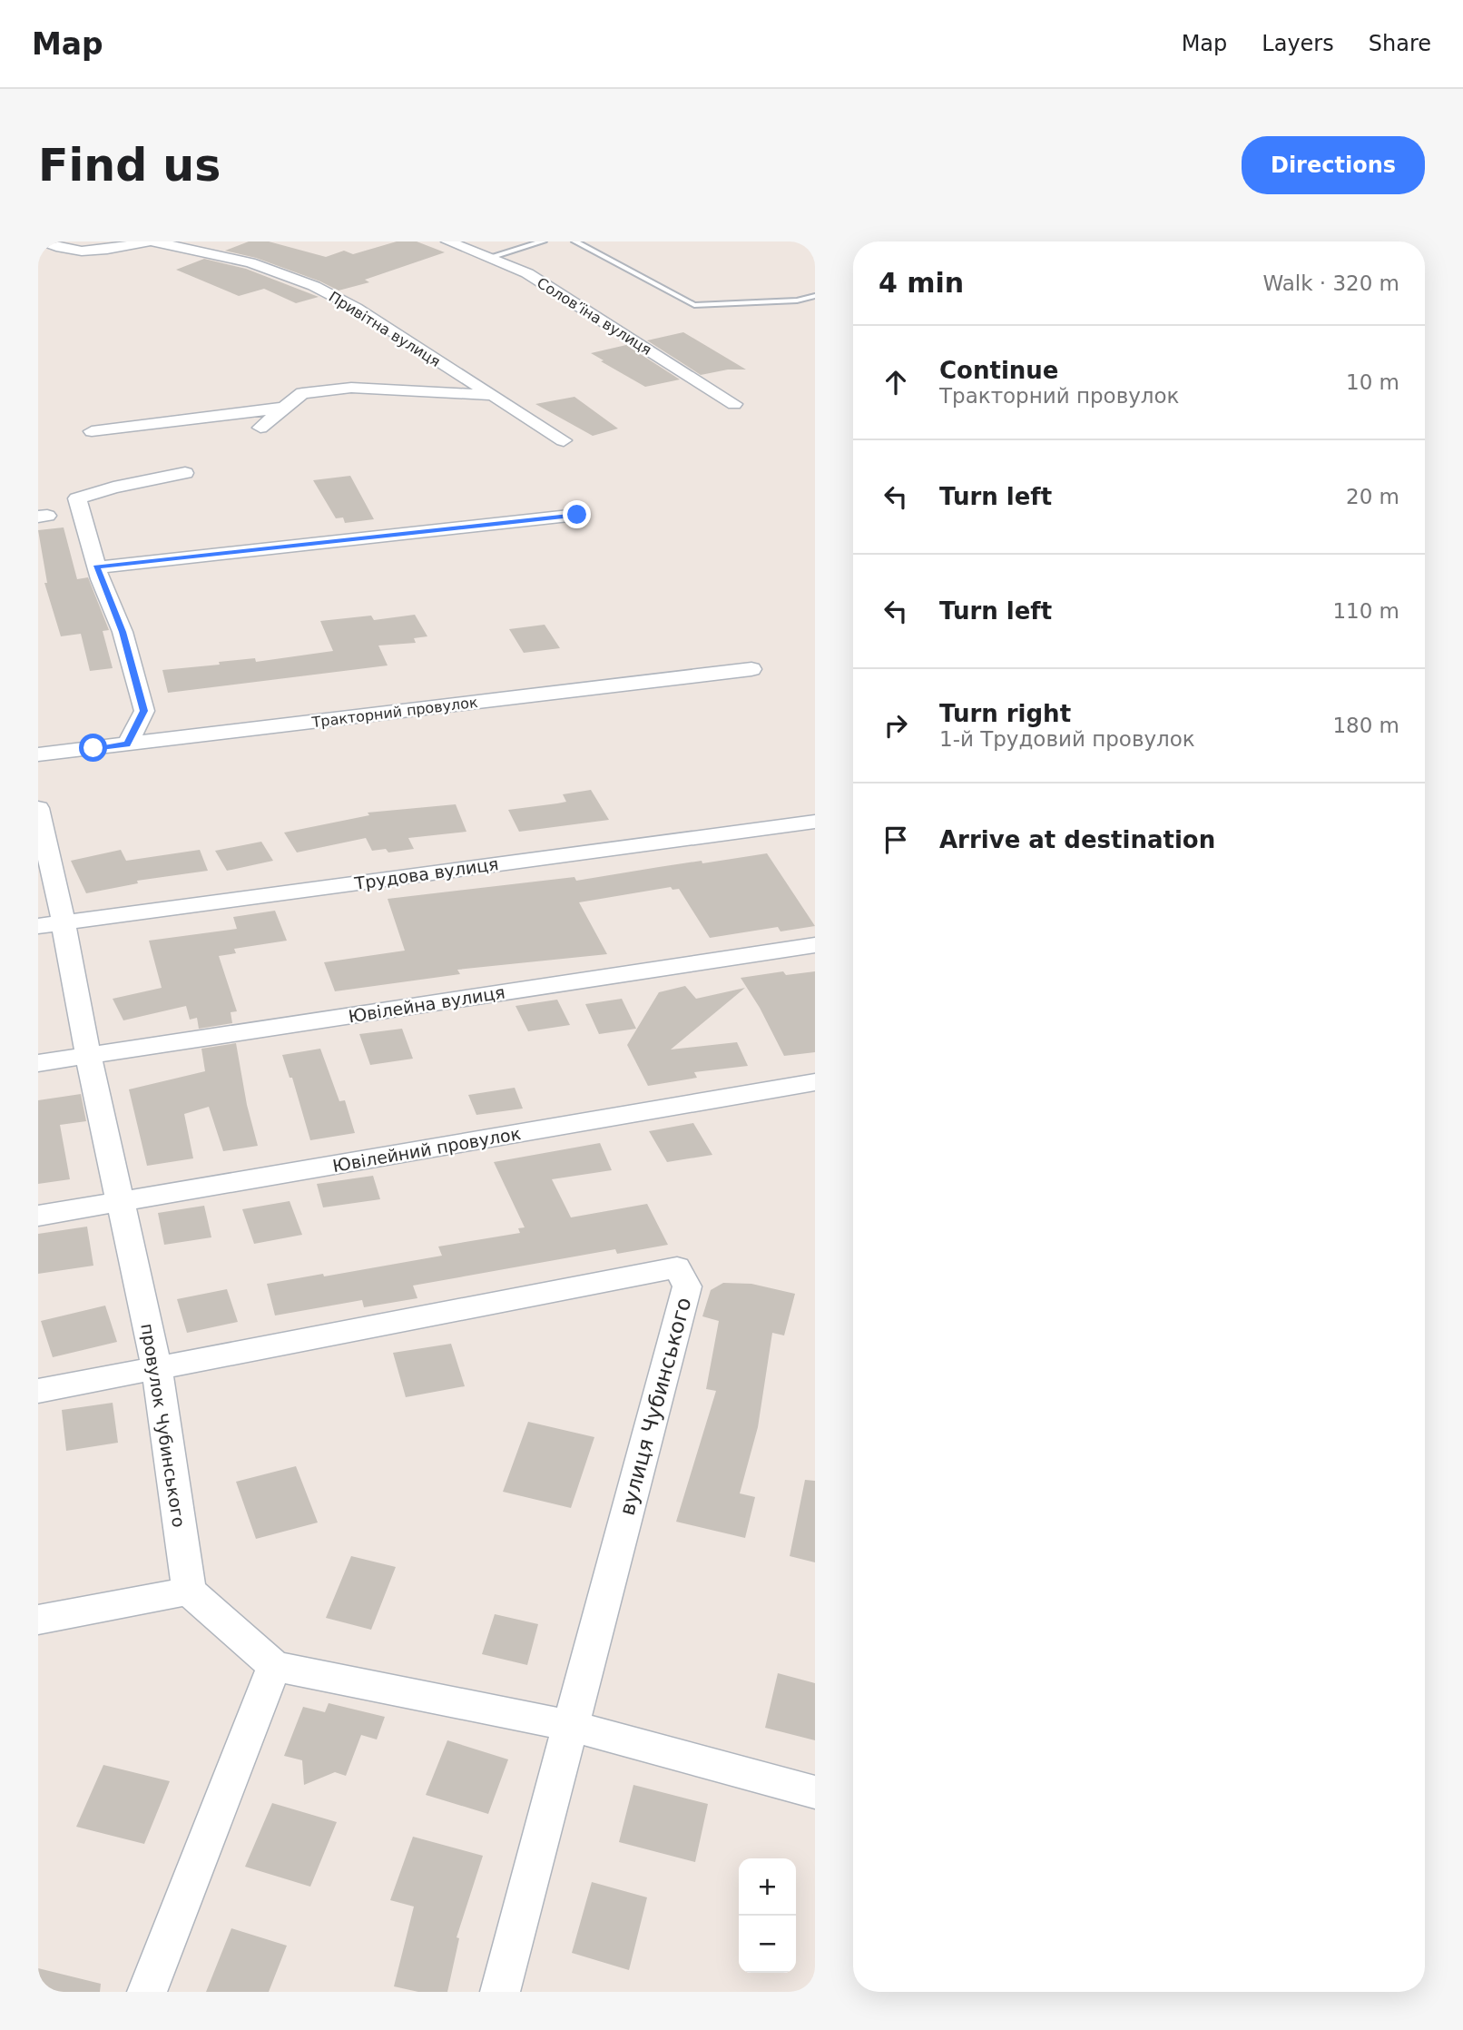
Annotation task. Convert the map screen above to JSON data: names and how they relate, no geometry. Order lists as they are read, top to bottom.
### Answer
{
  "streets": {
    "street": [
      "Соловʼїна вулиця",
      "Привітна вулиця",
      "Тракторний провулок",
      "Трудова вулиця",
      "Ювілейна вулиця",
      "Ювілейний провулок",
      "вулиця Чубинського",
      "провулок Чубинського"
    ]
  },
  "crossings": [
    ["Трудова вулиця", "провулок Чубинського"],
    ["Ювілейна вулиця", "провулок Чубинського"],
    ["Ювілейний провулок", "провулок Чубинського"],
    ["вулиця Чубинського", "провулок Чубинського"]
  ],
  "page": {
    "header": "Map",
    "nav": ["Map", "Layers", "Share"],
    "buttons": "Directions",
    "title": "Find us",
    "heading": ["4 min", "Walk · 320 m"],
    "list": [
      ["Continue", "Тракторний провулок", "10 m"],
      ["Turn left", "20 m"],
      ["Turn left", "110 m"],
      ["Turn right", "1-й Трудовий провулок", "180 m"],
      "Arrive at destination"
    ],
    "map_buttons": ["+", "−"]
  }
}
